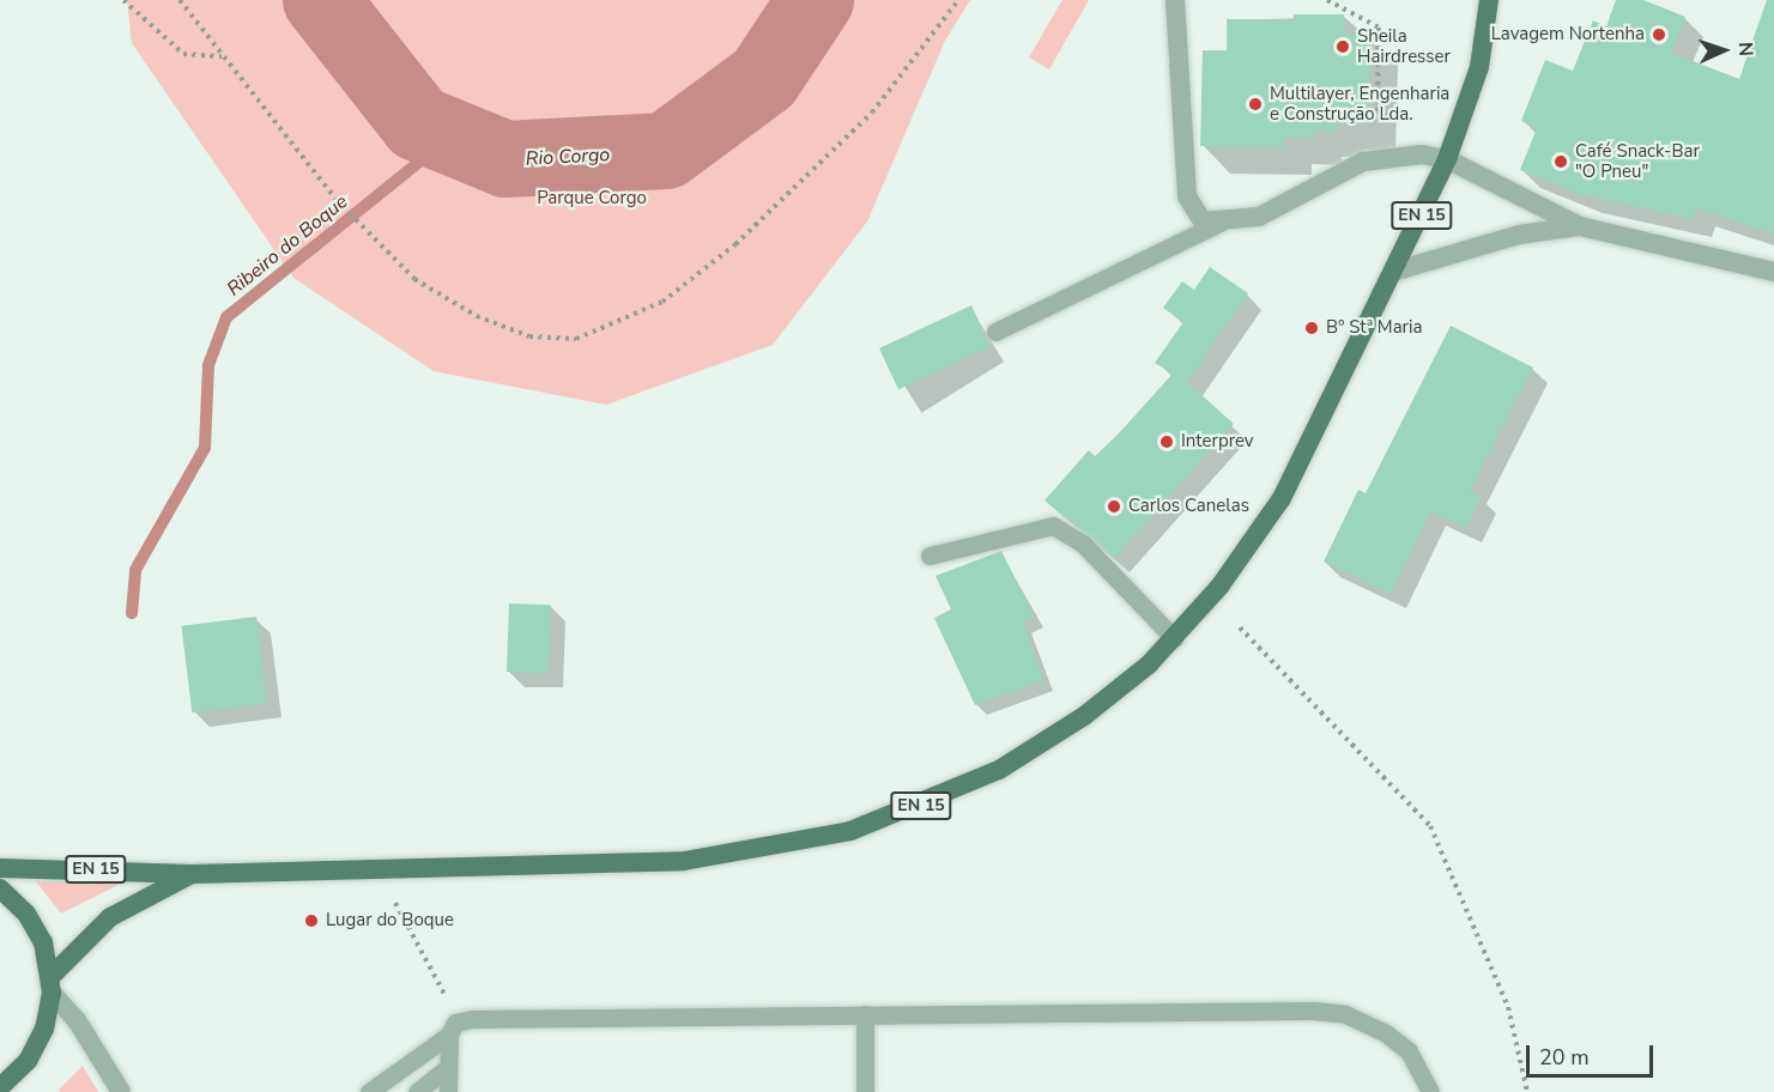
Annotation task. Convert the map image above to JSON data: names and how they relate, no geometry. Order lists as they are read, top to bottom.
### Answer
{
  "streets": {
    "main road": ["EN 15"]
  },
  "water": ["Rio Corgo", "Ribeiro do Boque"],
  "parks": ["Parque Corgo"],
  "places": [
    "Lavagem Nortenha",
    "Sheila Hairdresser",
    "Multilayer, Engenharia e Construção Lda.",
    "Café Snack-Bar \"O Pneu\"",
    "Bº Stª Maria",
    "Interprev",
    "Carlos Canelas",
    "Lugar do Boque"
  ],
  "scale_bar": "20 m",
  "north": "right"
}
